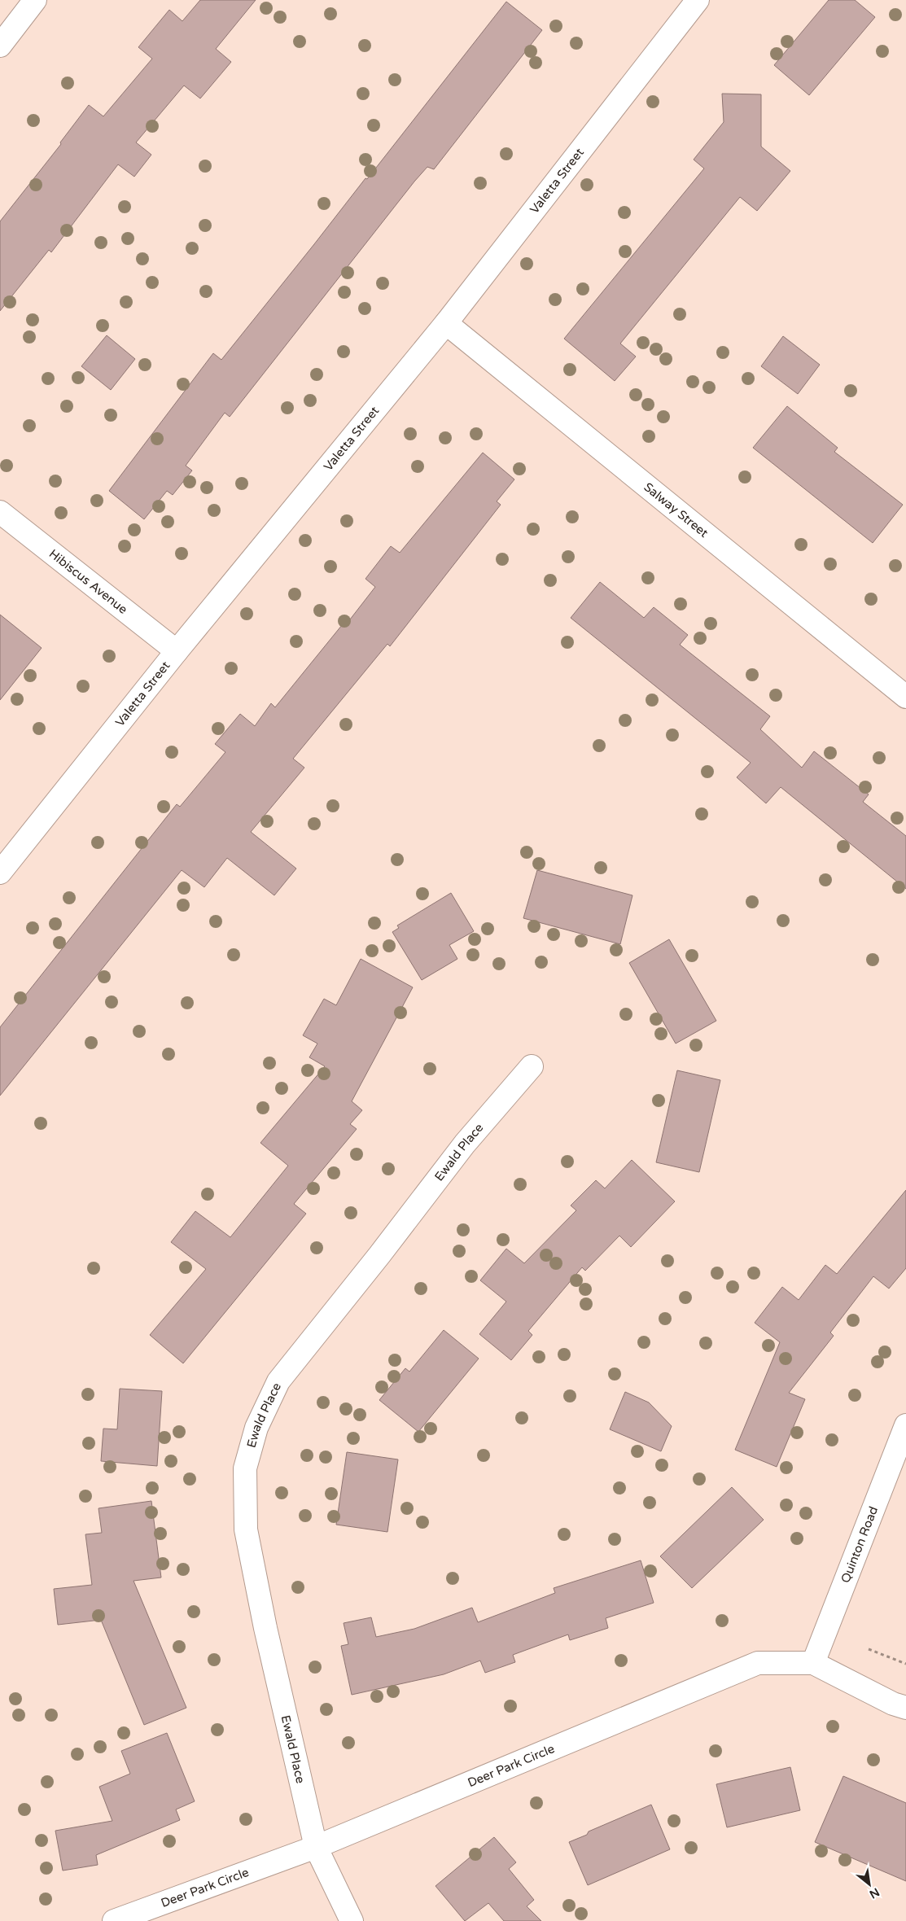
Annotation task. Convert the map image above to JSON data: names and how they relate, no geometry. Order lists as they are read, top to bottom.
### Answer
{
  "streets": {
    "street": [
      "Valetta Street",
      "Salway Street",
      "Hibiscus Avenue",
      "Ewald Place",
      "Quinton Road",
      "Deer Park Circle"
    ]
  },
  "crossings": [
    ["Valetta Street", "Salway Street"],
    ["Valetta Street", "Hibiscus Avenue"],
    ["Ewald Place", "Deer Park Circle"],
    ["Quinton Road", "Deer Park Circle"]
  ],
  "north": "bottom right"
}
